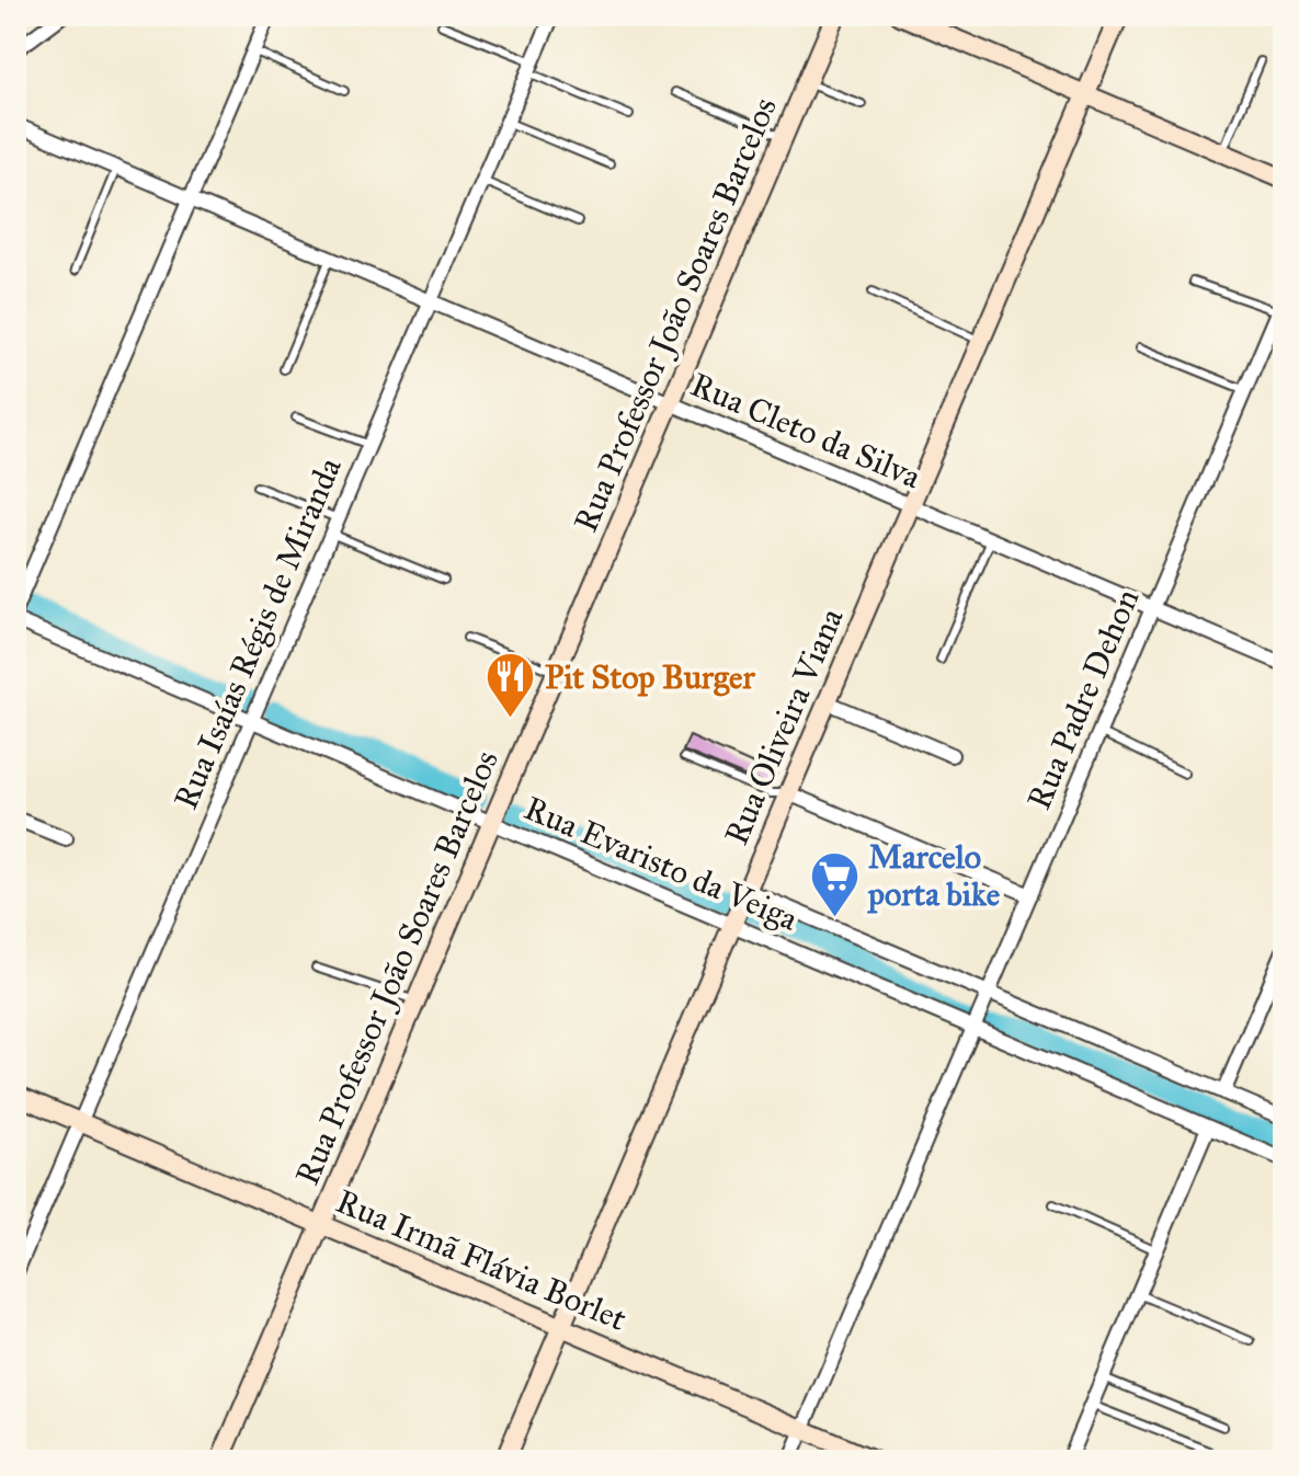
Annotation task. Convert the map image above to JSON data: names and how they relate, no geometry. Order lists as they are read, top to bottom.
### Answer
{
  "streets": {
    "main road": ["Rua Professor João Soares Barcelos", "Rua Oliveira Viana", "Rua Irmã Flávia Borlet"],
    "street": [
      "Rua Cleto da Silva",
      "Rua Isaías Régis de Miranda",
      "Rua Padre Dehon",
      "Rua Evaristo da Veiga"
    ]
  },
  "crossings": [
    ["Rua Professor João Soares Barcelos", "Rua Cleto da Silva"],
    ["Rua Professor João Soares Barcelos", "Rua Evaristo da Veiga"],
    ["Rua Professor João Soares Barcelos", "Rua Irmã Flávia Borlet"],
    ["Rua Cleto da Silva", "Rua Isaías Régis de Miranda"],
    ["Rua Cleto da Silva", "Rua Padre Dehon"],
    ["Rua Cleto da Silva", "Rua Oliveira Viana"],
    ["Rua Isaías Régis de Miranda", "Rua Evaristo da Veiga"],
    ["Rua Isaías Régis de Miranda", "Rua Irmã Flávia Borlet"],
    ["Rua Padre Dehon", "Rua Evaristo da Veiga"],
    ["Rua Padre Dehon", "Rua Irmã Flávia Borlet"],
    ["Rua Oliveira Viana", "Rua Evaristo da Veiga"],
    ["Rua Oliveira Viana", "Rua Irmã Flávia Borlet"]
  ],
  "places": {
    "restaurant": ["Pit Stop Burger"],
    "supermarket": ["Marcelo porta bike"]
  }
}
